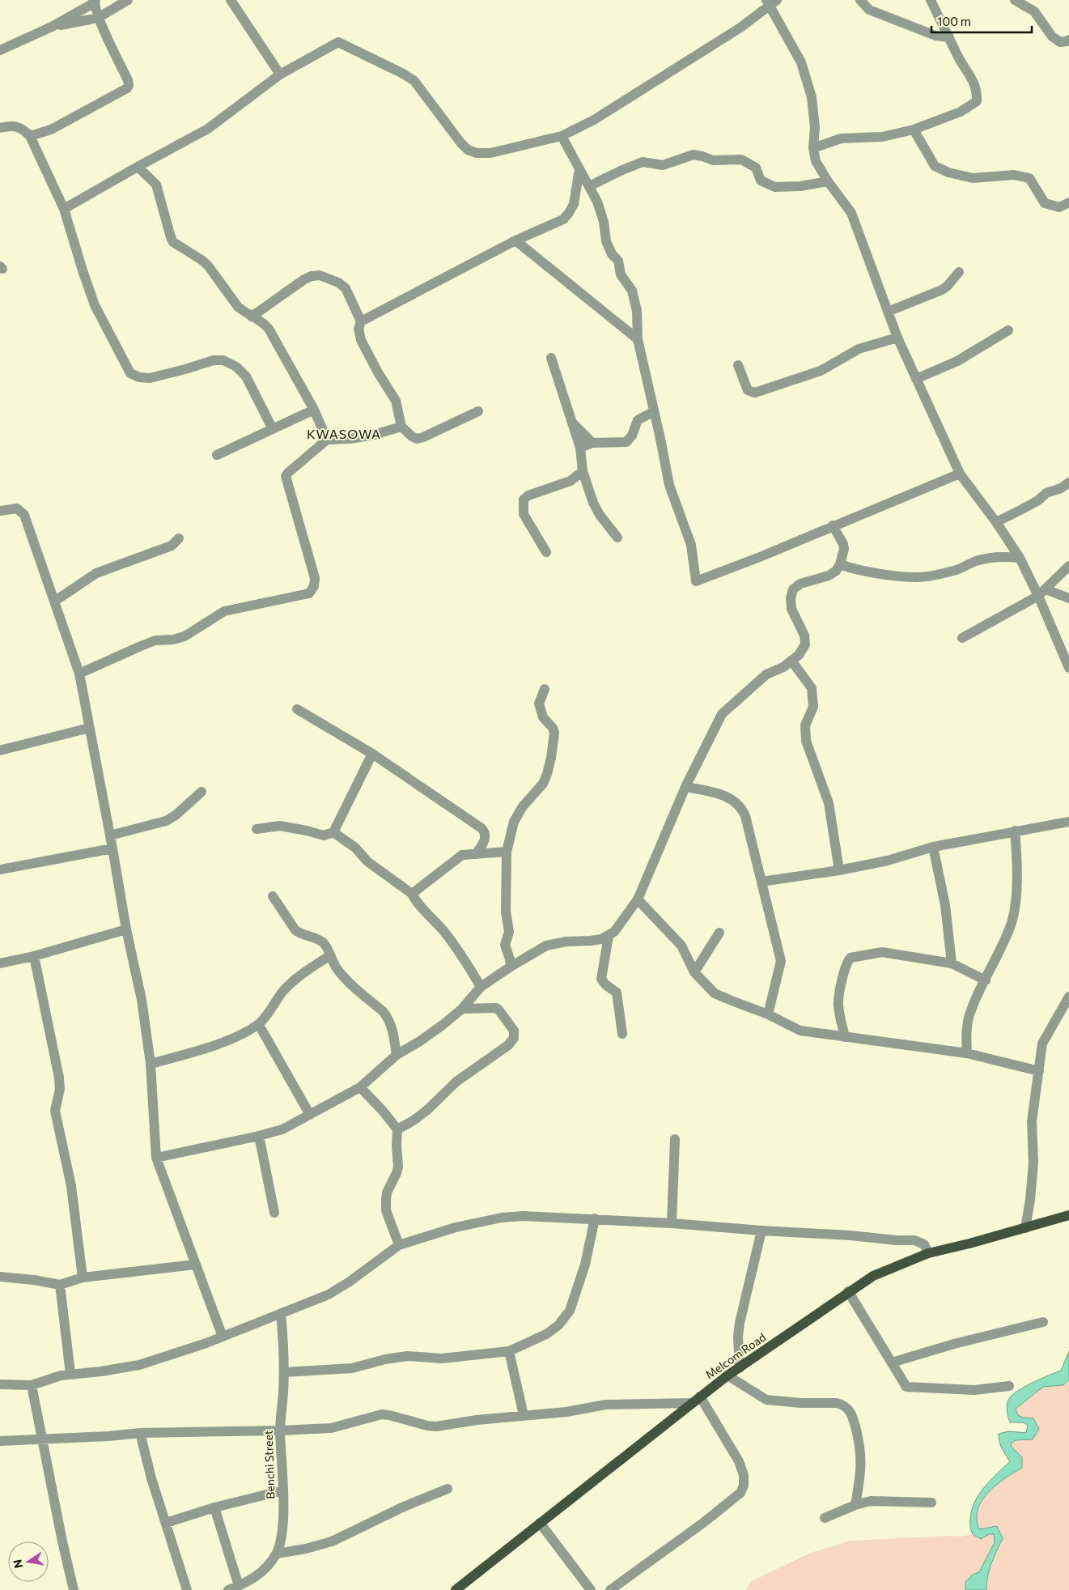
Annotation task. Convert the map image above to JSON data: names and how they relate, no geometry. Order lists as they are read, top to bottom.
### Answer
{
  "streets": {
    "main road": ["Melcom Road"],
    "street": ["Benchi Street"]
  },
  "districts": ["KWASOWA"],
  "scale_bar": "100 m",
  "north": "left"
}
